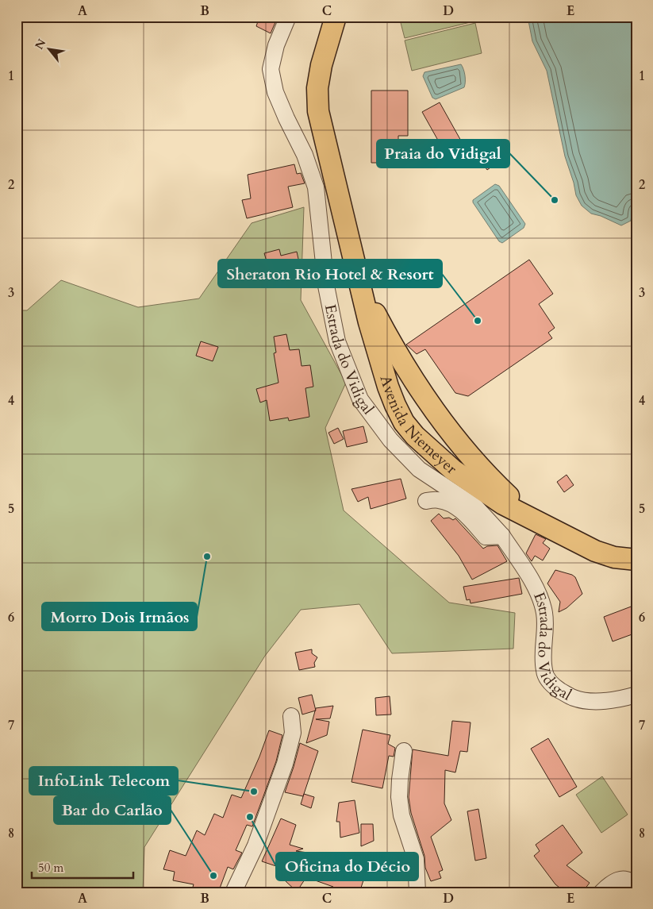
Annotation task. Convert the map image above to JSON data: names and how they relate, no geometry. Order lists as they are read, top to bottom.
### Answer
{
  "streets": {
    "main road": ["Avenida Niemeyer"],
    "street": ["Estrada do Vidigal"]
  },
  "places": [
    "Praia do Vidigal",
    "Sheraton Rio Hotel & Resort",
    "Morro Dois Irmãos",
    "InfoLink Telecom",
    "Oficina do Décio",
    "Bar do Carlão"
  ],
  "scale_bar": "50 m",
  "north": "top left",
  "grid": {
    "columns": [
      "A",
      "B",
      "C",
      "D",
      "E"
    ],
    "rows": [
      "1",
      "2",
      "3",
      "4",
      "5",
      "6",
      "7",
      "8"
    ]
  }
}
